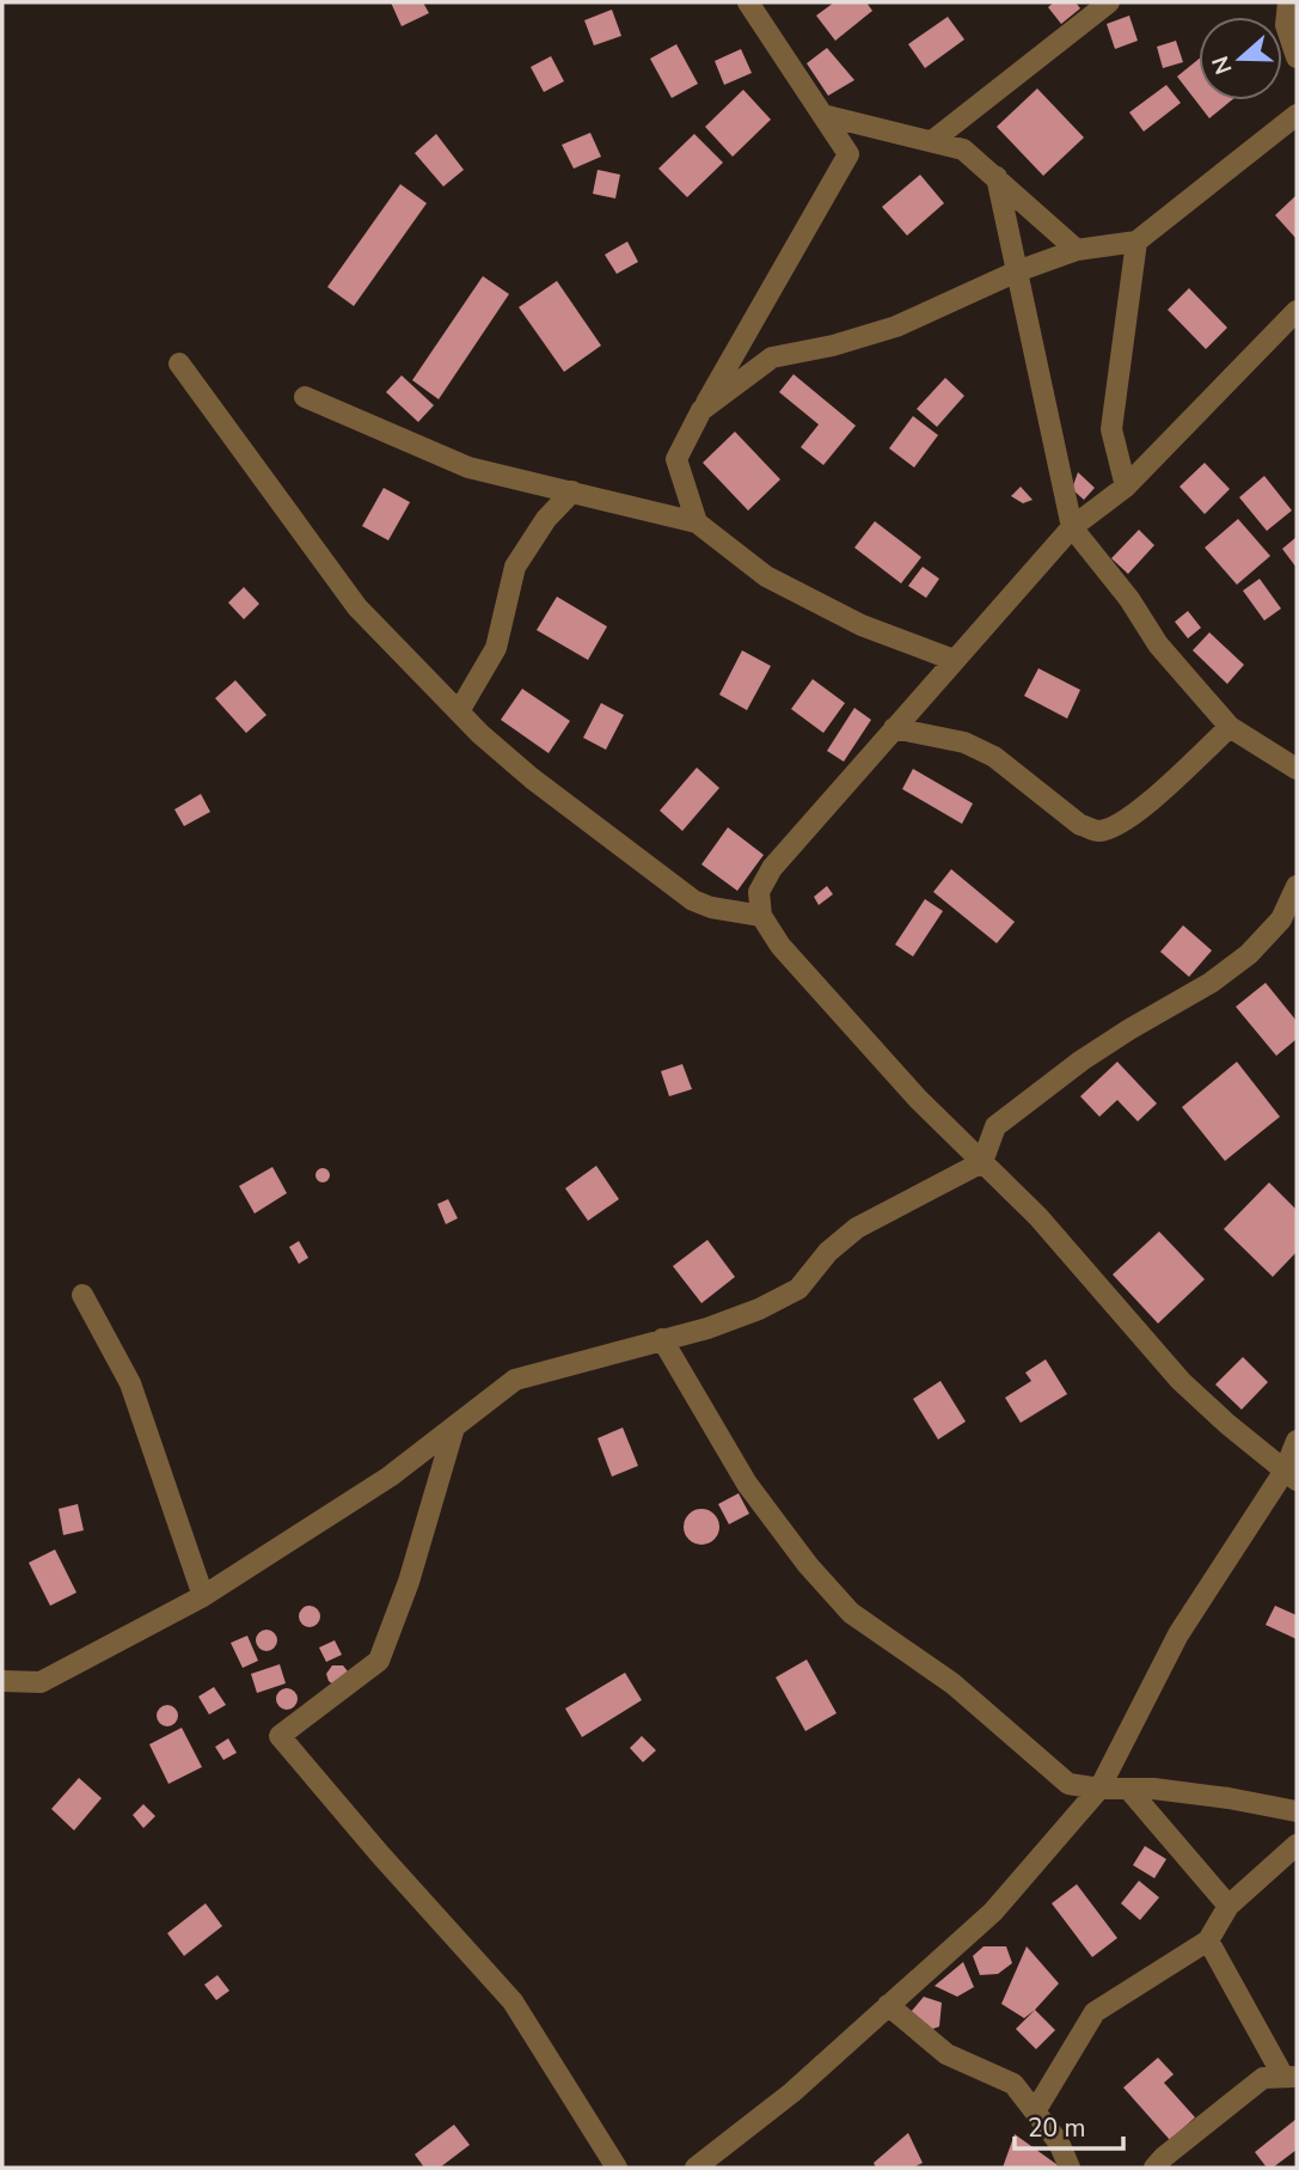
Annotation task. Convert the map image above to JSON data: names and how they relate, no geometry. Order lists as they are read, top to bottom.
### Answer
{
  "scale_bar": "20 m",
  "north": "left"
}
